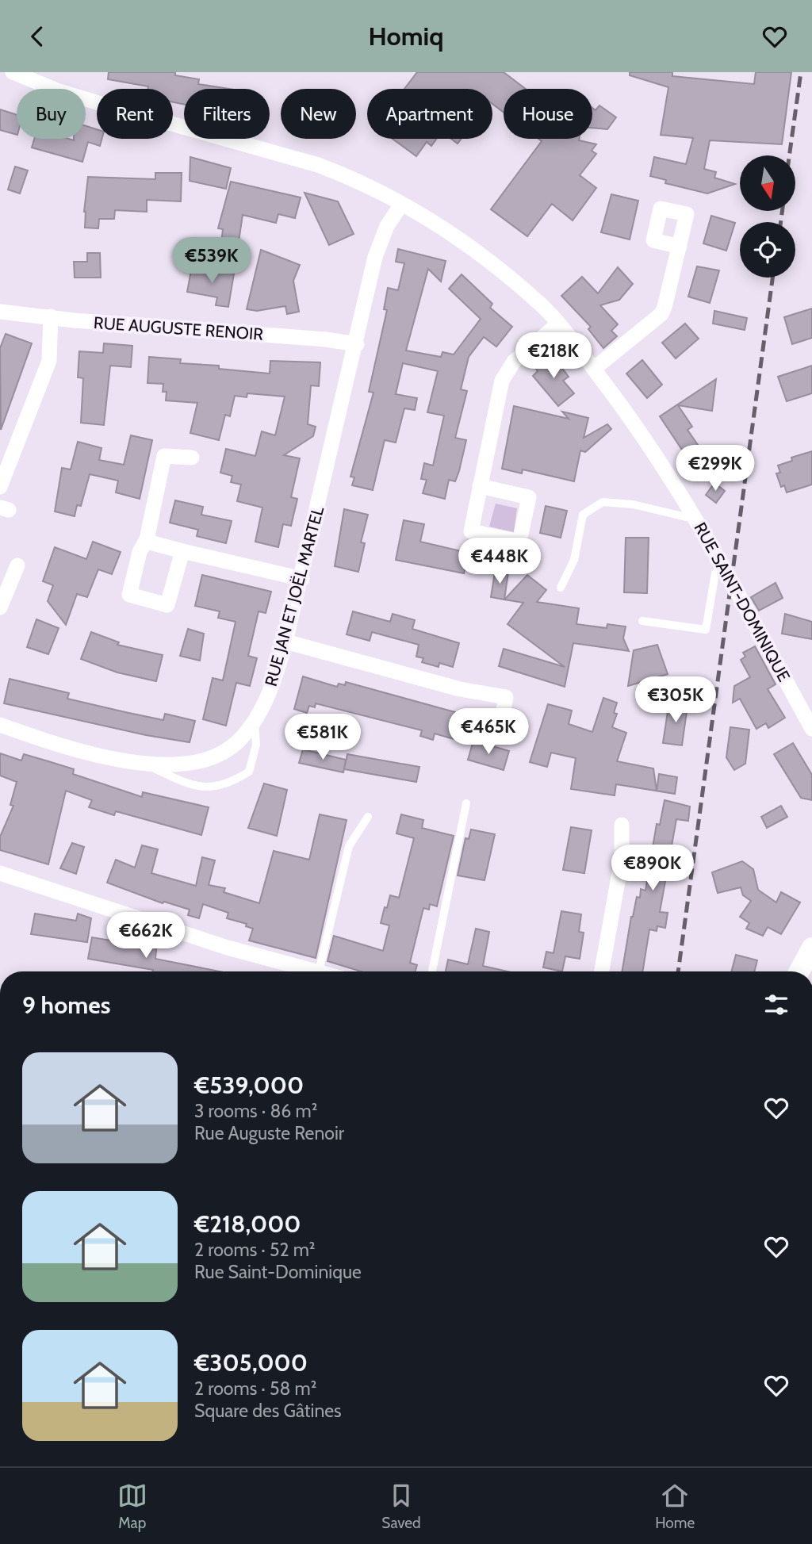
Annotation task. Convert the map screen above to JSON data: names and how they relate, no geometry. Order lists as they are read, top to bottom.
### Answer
{
  "streets": {
    "street": ["RUE AUGUSTE RENOIR", "RUE JAN ET JOËL MARTEL", "RUE SAINT-DOMINIQUE"]
  },
  "crossings": [
    ["RUE AUGUSTE RENOIR", "RUE JAN ET JOËL MARTEL"],
    ["RUE JAN ET JOËL MARTEL", "RUE SAINT-DOMINIQUE"]
  ],
  "north": "bottom",
  "page": {
    "header": "Homiq",
    "chip": [
      "Buy",
      "Rent",
      "Filters",
      "New",
      "Apartment",
      "House"
    ],
    "price": [
      "€539K",
      "€218K",
      "€299K",
      "€448K",
      "€305K",
      "€465K",
      "€581K",
      "€890K",
      "€662K"
    ],
    "heading": "9 homes",
    "list": [
      {
        "name": "€539,000",
        "note": "3 rooms · 86 m² · Rue Auguste Renoir"
      },
      {
        "name": "€218,000",
        "note": "2 rooms · 52 m² · Rue Saint-Dominique"
      },
      {
        "name": "€305,000",
        "note": "2 rooms · 58 m² · Square des Gâtines"
      }
    ],
    "tabs": ["Map", "Saved", "Home"]
  }
}
